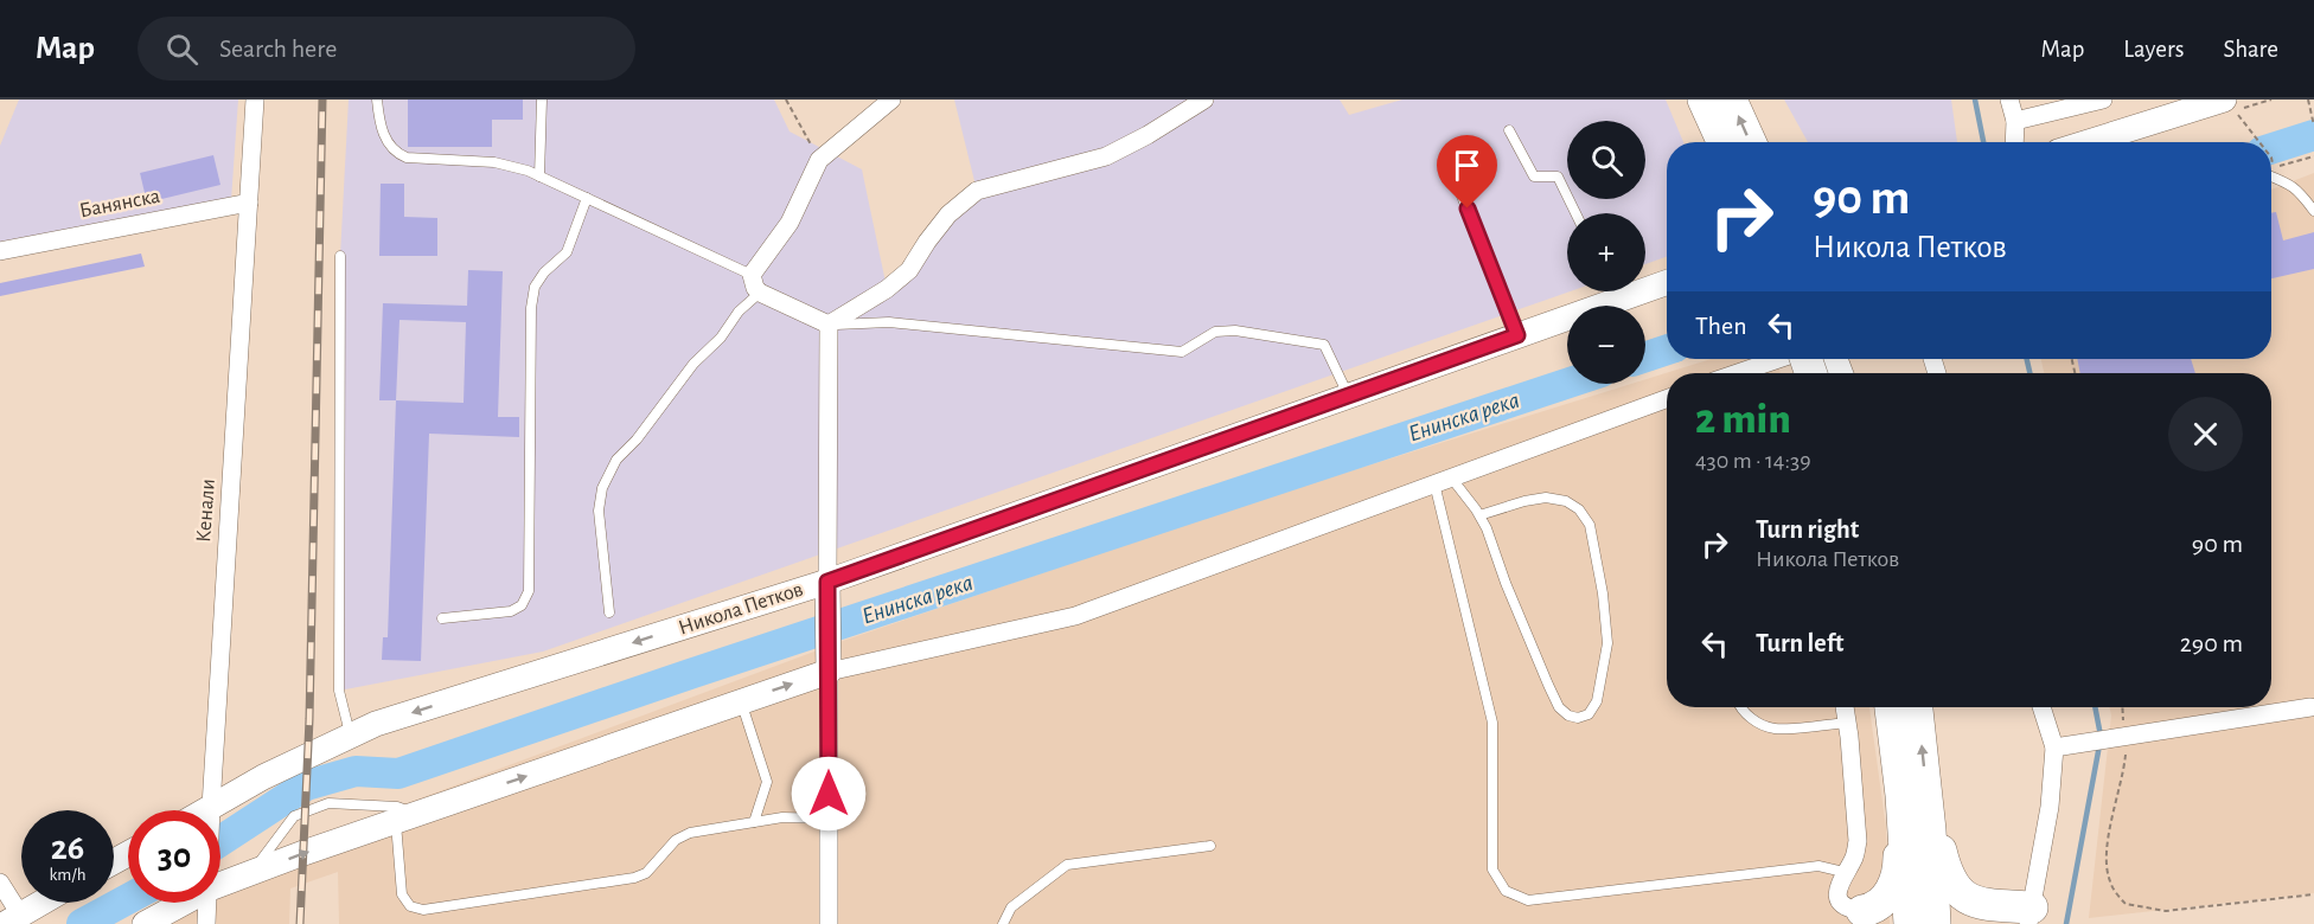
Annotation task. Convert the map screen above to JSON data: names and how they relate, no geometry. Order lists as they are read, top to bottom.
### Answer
{
  "streets": {
    "main road": ["Никола Петков"],
    "street": ["Банянска", "Кенали"]
  },
  "crossings": [
    ["Банянска", "Кенали"]
  ],
  "water": ["Енинска река"],
  "page": {
    "header": "Map",
    "search": "Search here",
    "nav": ["Map", "Layers", "Share"],
    "map_buttons": ["+", "−"],
    "turn": ["90 m", "Никола Петков"],
    "then": "Then",
    "heading": ["2 min", "430 m · 14:39"],
    "list": [
      {
        "name": "Turn right",
        "note": "Никола Петков",
        "value": "90 m"
      },
      {
        "name": "Turn left",
        "value": "290 m"
      }
    ],
    "speed": "26 km/h",
    "limit": "30"
  }
}
